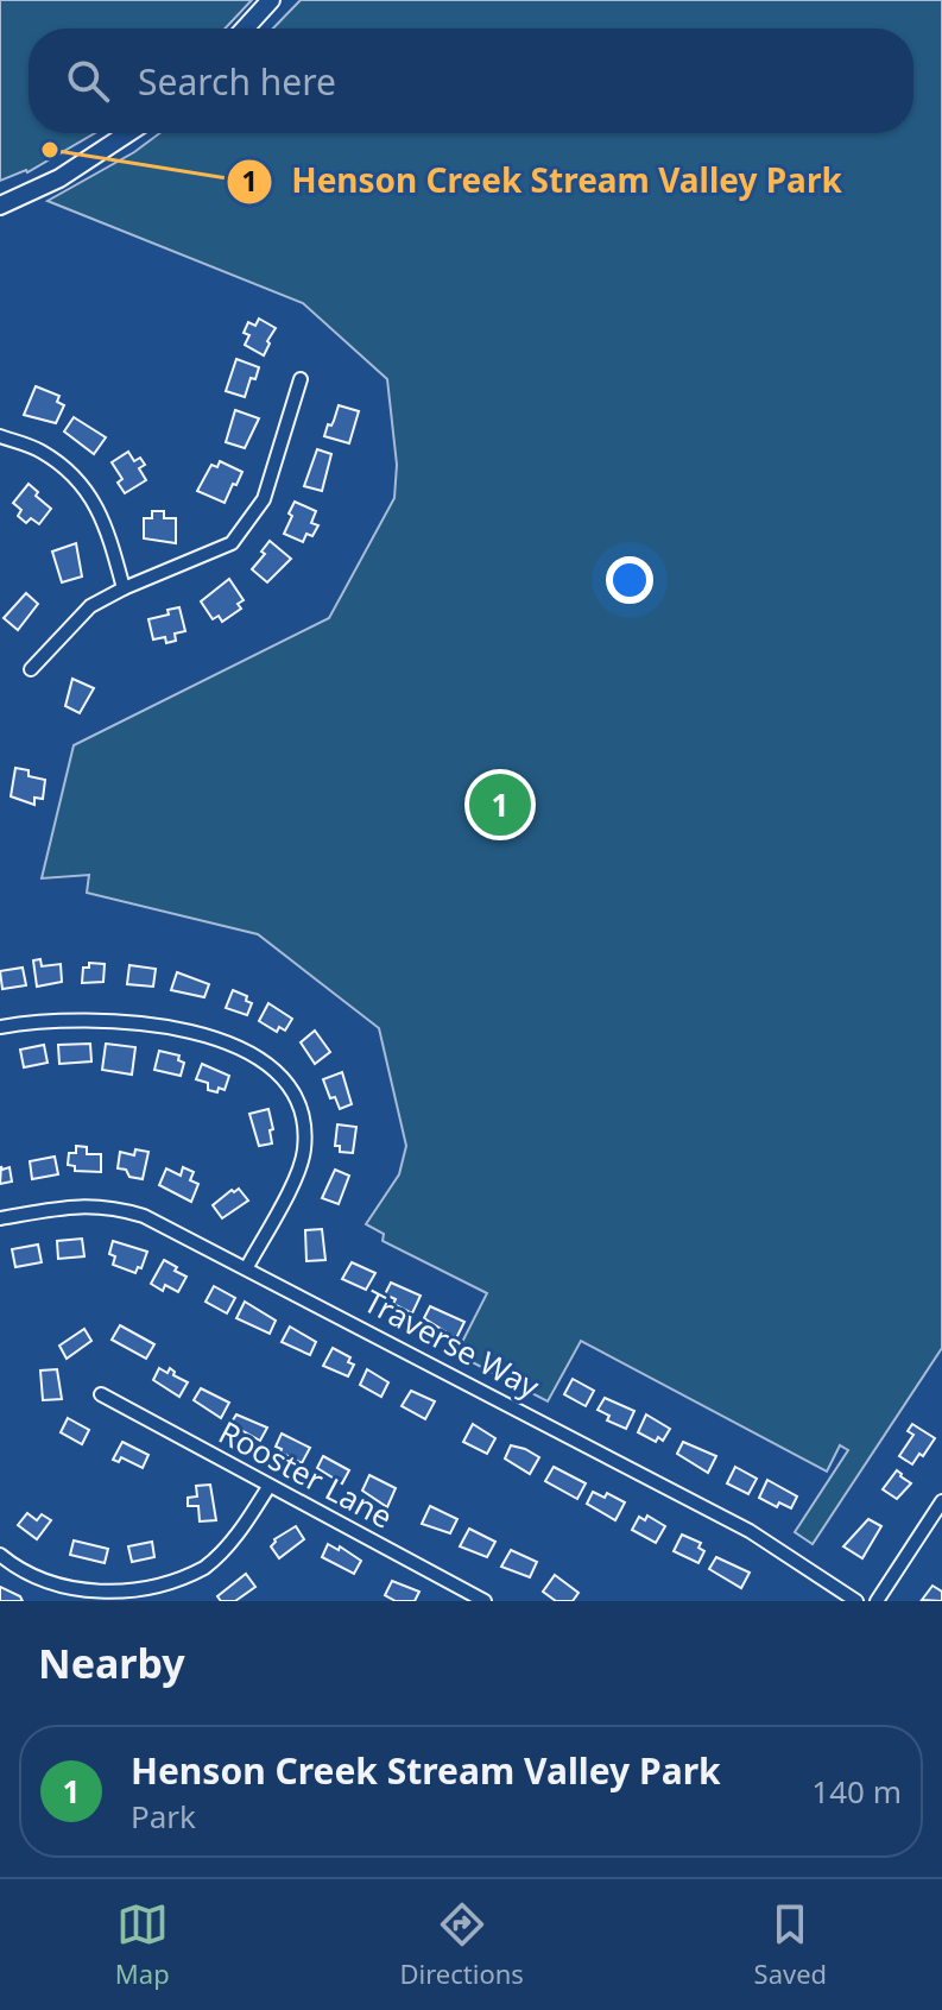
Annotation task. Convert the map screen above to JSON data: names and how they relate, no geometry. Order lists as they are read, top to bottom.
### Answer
{
  "streets": {
    "street": ["Traverse Way", "Rooster Lane"]
  },
  "places": ["Henson Creek Stream Valley Park"],
  "page": {
    "search": "Search here",
    "pins": "1",
    "heading": "Nearby",
    "list": [
      {
        "mark": "1",
        "name": "Henson Creek Stream Valley Park",
        "note": "Park",
        "value": "140 m"
      }
    ],
    "nav": ["Map", "Directions", "Saved"]
  }
}
